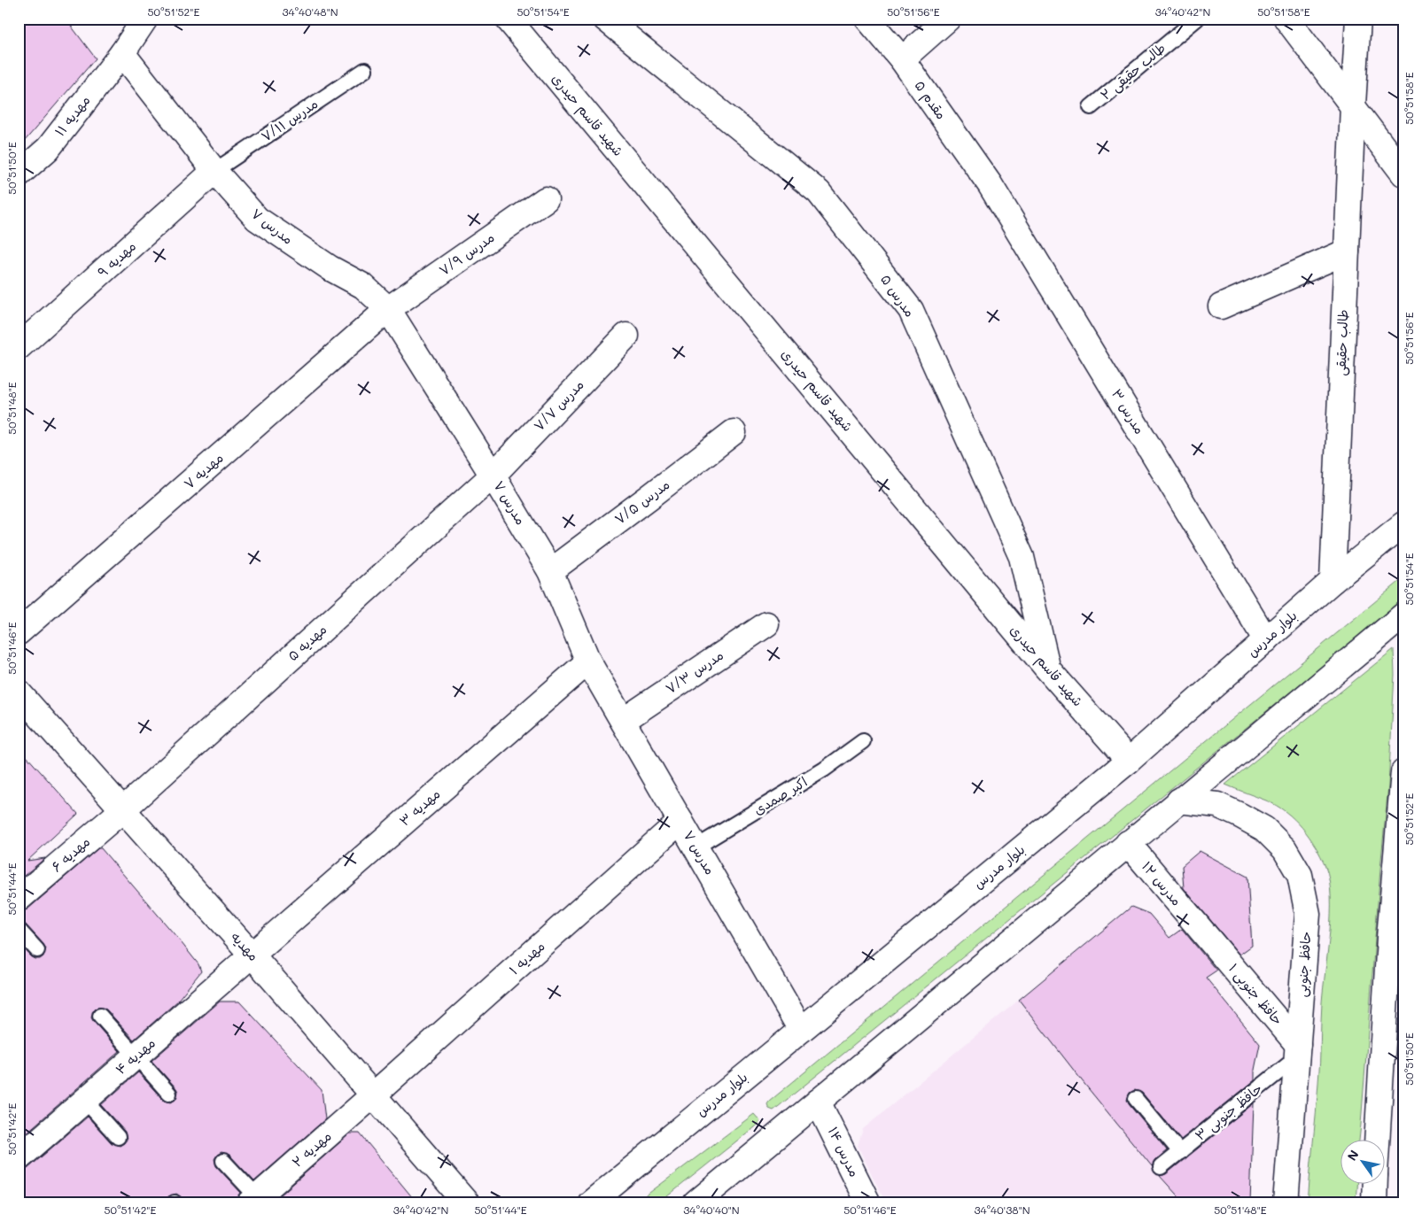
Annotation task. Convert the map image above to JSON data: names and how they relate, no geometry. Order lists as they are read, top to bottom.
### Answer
{
  "streets": {
    "street": [
      "مقدم ۵",
      "شهید قاسم حیدری",
      "مهدیه ۱۱",
      "مدرس ۷",
      "مدرس ۷/۹",
      "مهدیه ۹",
      "مدرس ۵",
      "طالب حقیقی",
      "مدرس ۷/۷",
      "مدرس ۳",
      "مهدیه ۷",
      "مدرس ۷/۵",
      "بلوار مدرس",
      "مهدیه ۵",
      "مدرس ۷/۳",
      "مهدیه ۳",
      "مهدیه ۶",
      "مدرس ۱۲",
      "مهدیه",
      "مهدیه ۱",
      "حافظ جنوبی",
      "حافظ جنوبی ۱",
      "مهدیه ۴",
      "مهدیه ۲",
      "مدرس ۱۴"
    ],
    "lane": [
      "طالب حقیقی ۲",
      "مدرس ۷/۱۱",
      "اکبر صمدی",
      "حافظ جنوبی ۳"
    ]
  },
  "crossings": [
    ["مقدم ۵", "مدرس ۳"],
    ["شهید قاسم حیدری", "مدرس ۵"],
    ["شهید قاسم حیدری", "بلوار مدرس"],
    ["مهدیه ۱۱", "مدرس ۷"],
    ["مدرس ۷/۱۱", "مدرس ۷"],
    ["مدرس ۷/۱۱", "مهدیه ۹"],
    ["مدرس ۷", "مدرس ۷/۹"],
    ["مدرس ۷", "مهدیه ۹"],
    ["مدرس ۷", "مدرس ۷/۷"],
    ["مدرس ۷", "مهدیه ۷"],
    ["مدرس ۷", "مدرس ۷/۵"],
    ["مدرس ۷", "بلوار مدرس"],
    ["مدرس ۷", "مهدیه ۵"],
    ["مدرس ۷", "مدرس ۷/۳"],
    ["مدرس ۷", "اکبر صمدی"],
    ["مدرس ۷", "مهدیه ۳"],
    ["مدرس ۷", "مهدیه ۱"],
    ["مدرس ۷/۹", "مهدیه ۷"],
    ["طالب حقیقی", "بلوار مدرس"],
    ["مدرس ۷/۷", "مهدیه ۵"],
    ["مدرس ۳", "بلوار مدرس"],
    ["مهدیه ۵", "مهدیه ۶"],
    ["مهدیه ۵", "مهدیه"],
    ["مهدیه ۳", "مهدیه"],
    ["مهدیه ۳", "مهدیه ۴"],
    ["مهدیه ۶", "مهدیه"],
    ["مدرس ۱۲", "حافظ جنوبی ۱"],
    ["مهدیه", "مهدیه ۱"],
    ["مهدیه", "مهدیه ۴"],
    ["مهدیه", "مهدیه ۲"],
    ["مهدیه ۱", "مهدیه ۲"],
    ["حافظ جنوبی", "حافظ جنوبی ۱"],
    ["حافظ جنوبی", "حافظ جنوبی ۳"],
    ["حافظ جنوبی ۱", "حافظ جنوبی ۳"]
  ],
  "north": "top left",
  "coordinates": [
    "50°51'52\"E",
    "34°40'48\"N",
    "50°51'54\"E",
    "50°51'56\"E",
    "34°40'42\"N",
    "50°51'58\"E",
    "50°51'50\"E",
    "50°51'48\"E",
    "50°51'46\"E",
    "50°51'44\"E",
    "50°51'42\"E",
    "34°40'40\"N",
    "34°40'38\"N"
  ]
}
